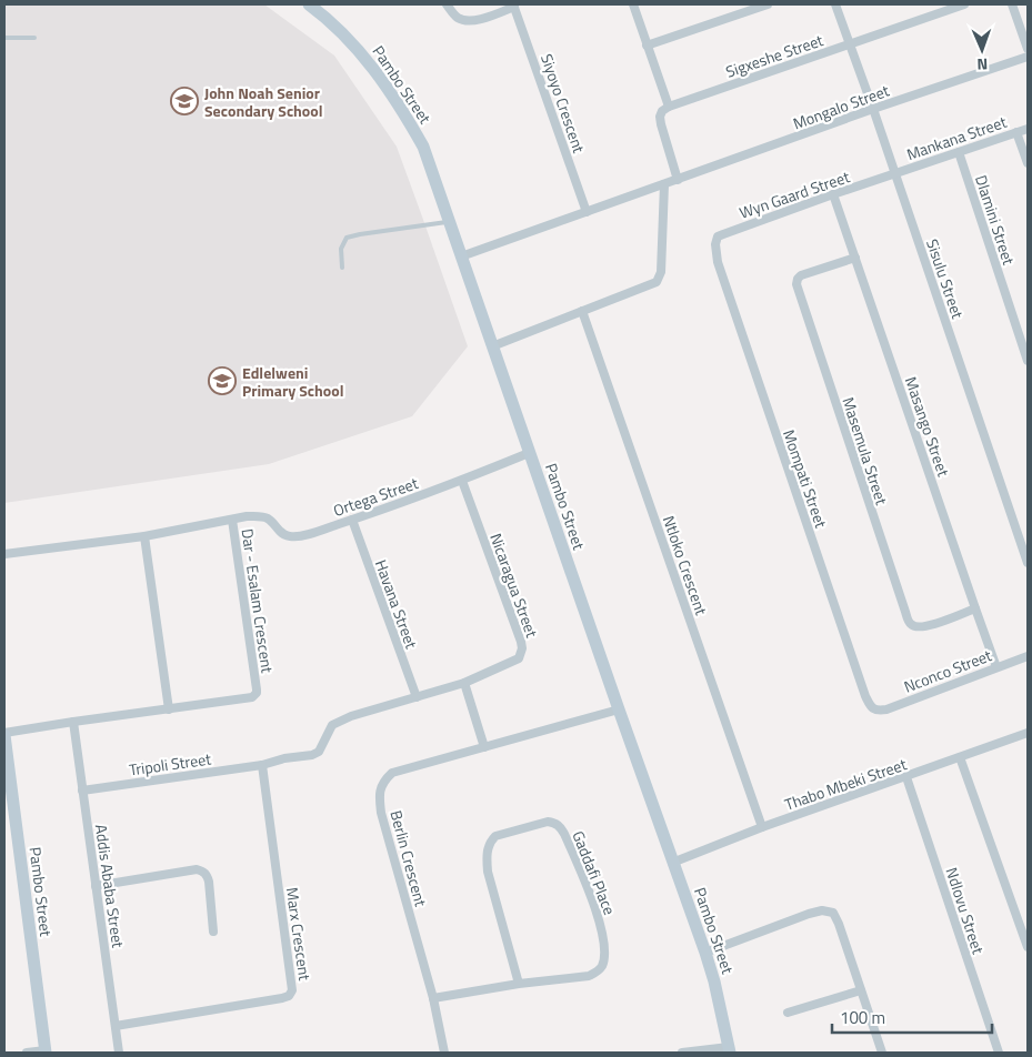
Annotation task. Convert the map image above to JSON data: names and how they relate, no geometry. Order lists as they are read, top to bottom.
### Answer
{
  "streets": {
    "street": [
      "Sigxeshe Street",
      "Pambo Street",
      "Siyoyo Crescent",
      "Mongalo Street",
      "Mankana Street",
      "Wyn Gaard Street",
      "Dlamini Street",
      "Sisulu Street",
      "Masango Street",
      "Masemula Street",
      "Mompati Street",
      "Ortega Street",
      "Ntloko Crescent",
      "Nicaragua Street",
      "Dar - Esalam Crescent",
      "Havana Street",
      "Nconco Street",
      "Tripoli Street",
      "Thabo Mbeki Street",
      "Berlin Crescent",
      "Gaddafi Place",
      "Addis Ababa Street",
      "Ndlovu Street",
      "Marx Crescent"
    ]
  },
  "crossings": [
    ["Sigxeshe Street", "Sisulu Street"],
    ["Pambo Street", "Ortega Street"],
    ["Pambo Street", "Dar - Esalam Crescent"],
    ["Pambo Street", "Thabo Mbeki Street"],
    ["Pambo Street", "Berlin Crescent"],
    ["Mongalo Street", "Sisulu Street"],
    ["Mankana Street", "Wyn Gaard Street"],
    ["Mankana Street", "Dlamini Street"],
    ["Mankana Street", "Sisulu Street"],
    ["Wyn Gaard Street", "Sisulu Street"],
    ["Wyn Gaard Street", "Masango Street"],
    ["Wyn Gaard Street", "Mompati Street"],
    ["Masango Street", "Masemula Street"],
    ["Masango Street", "Nconco Street"],
    ["Mompati Street", "Nconco Street"],
    ["Ortega Street", "Nicaragua Street"],
    ["Ortega Street", "Dar - Esalam Crescent"],
    ["Ortega Street", "Havana Street"],
    ["Ntloko Crescent", "Thabo Mbeki Street"],
    ["Nicaragua Street", "Havana Street"],
    ["Nicaragua Street", "Tripoli Street"],
    ["Dar - Esalam Crescent", "Addis Ababa Street"],
    ["Havana Street", "Tripoli Street"],
    ["Tripoli Street", "Addis Ababa Street"],
    ["Tripoli Street", "Marx Crescent"],
    ["Thabo Mbeki Street", "Ndlovu Street"],
    ["Berlin Crescent", "Gaddafi Place"],
    ["Addis Ababa Street", "Marx Crescent"]
  ],
  "places": {
    "school or university": ["John Noah Senior Secondary School", "Edlelweni Primary School"]
  },
  "scale_bar": "100 m",
  "north": "bottom"
}
